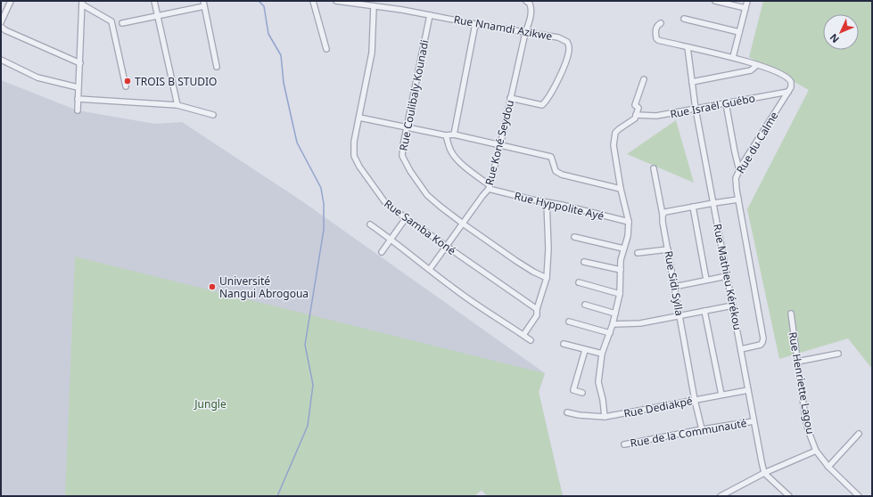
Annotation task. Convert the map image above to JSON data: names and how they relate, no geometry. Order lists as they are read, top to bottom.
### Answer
{
  "streets": {
    "street": [
      "Rue Nnamdi Azikwe",
      "Rue Coulibaly Kounadi",
      "Rue Israël Guébo",
      "Rue Koné Seydou",
      "Rue du Calme",
      "Rue Hyppolite Ayé",
      "Rue Samba Koné",
      "Rue Mathieu Kérékou",
      "Rue Sidi Sylla",
      "Rue Henriette Lagou",
      "Rue Dediakpé",
      "Rue de la Communauté"
    ]
  },
  "crossings": [
    ["Rue Nnamdi Azikwe", "Rue Coulibaly Kounadi"],
    ["Rue Nnamdi Azikwe", "Rue Koné Seydou"],
    ["Rue Nnamdi Azikwe", "Rue Samba Koné"],
    ["Rue Coulibaly Kounadi", "Rue Koné Seydou"],
    ["Rue Israël Guébo", "Rue du Calme"],
    ["Rue Israël Guébo", "Rue Mathieu Kérékou"],
    ["Rue Koné Seydou", "Rue Hyppolite Ayé"],
    ["Rue Koné Seydou", "Rue Samba Koné"],
    ["Rue du Calme", "Rue Mathieu Kérékou"],
    ["Rue Mathieu Kérékou", "Rue Dediakpé"],
    ["Rue Mathieu Kérékou", "Rue de la Communauté"],
    ["Rue Sidi Sylla", "Rue Dediakpé"],
    ["Rue Sidi Sylla", "Rue de la Communauté"]
  ],
  "parks": ["Jungle"],
  "places": ["TROIS B STUDIO", "Université Nangui Abrogoua"],
  "north": "bottom left"
}
